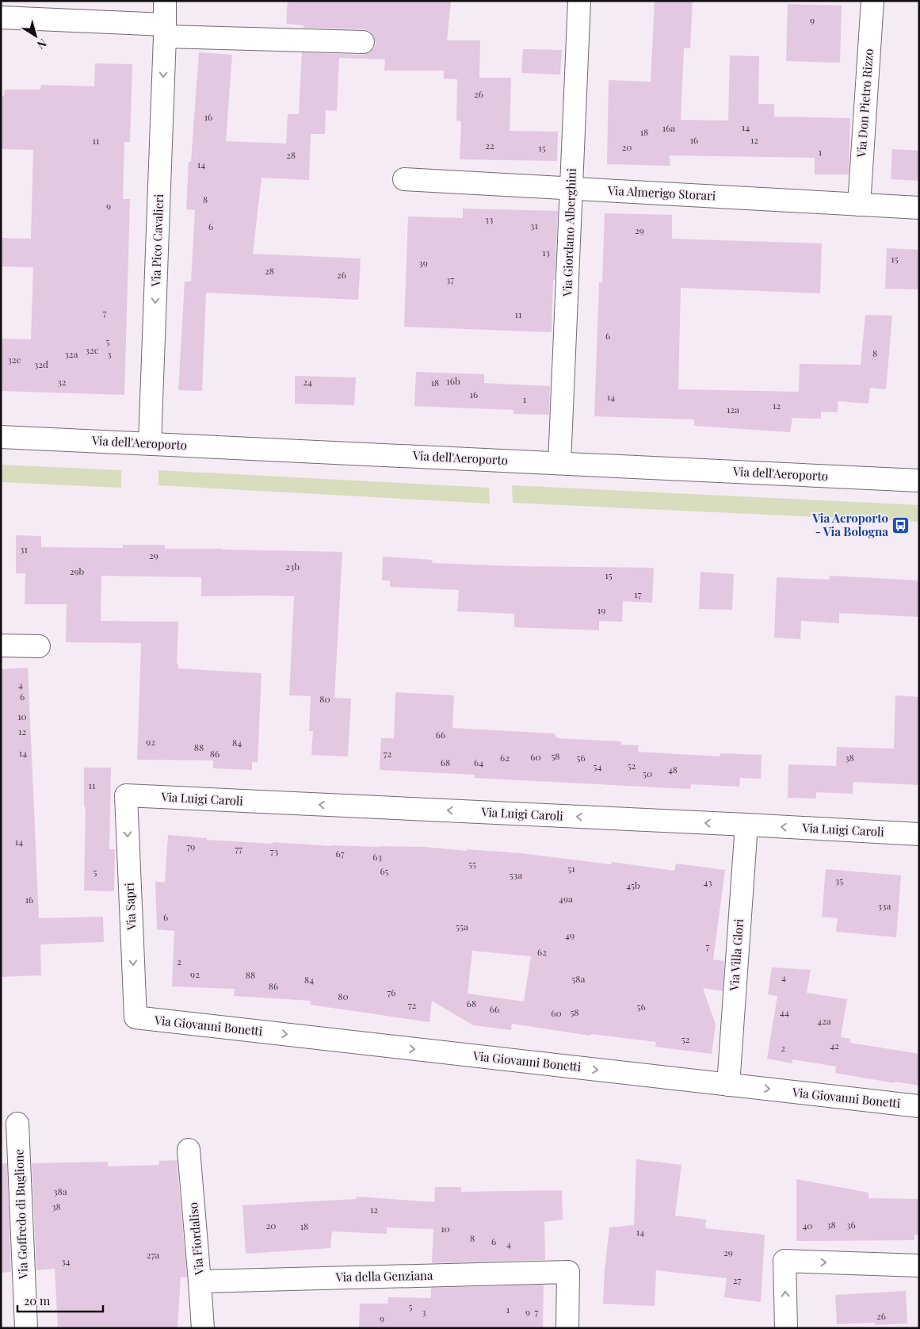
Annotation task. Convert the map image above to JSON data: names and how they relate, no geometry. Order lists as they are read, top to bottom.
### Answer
{
  "streets": {
    "street": [
      "Via Don Pietro Rizzo",
      "Via Almerigo Storari",
      "Via Giordano Alberghini",
      "Via Pico Cavalieri",
      "Via dell'Aeroporto",
      "Via Luigi Caroli",
      "Via Sapri",
      "Via Villa Glori",
      "Via Giovanni Bonetti",
      "Via Goffredo di Buglione",
      "Via Fiordaliso",
      "Via della Genziana"
    ]
  },
  "crossings": [
    ["Via Don Pietro Rizzo", "Via Almerigo Storari"],
    ["Via Almerigo Storari", "Via Giordano Alberghini"],
    ["Via Giordano Alberghini", "Via dell'Aeroporto"],
    ["Via Pico Cavalieri", "Via dell'Aeroporto"],
    ["Via Luigi Caroli", "Via Sapri"],
    ["Via Luigi Caroli", "Via Villa Glori"],
    ["Via Sapri", "Via Giovanni Bonetti"],
    ["Via Villa Glori", "Via Giovanni Bonetti"],
    ["Via Fiordaliso", "Via della Genziana"]
  ],
  "one_way": [
    "Via Pico Cavalieri",
    "Via Luigi Caroli",
    "Via Sapri",
    "Via Giovanni Bonetti"
  ],
  "places": {
    "bus stop": ["Via Aeroporto - Via Bologna"]
  },
  "house_numbers": [
    "9",
    "26",
    "16",
    "14",
    "16a",
    "18",
    "16",
    "12",
    "11",
    "22",
    "20",
    "15",
    "1",
    "28",
    "14",
    "8",
    "9",
    "33",
    "31",
    "6",
    "29",
    "13",
    "15",
    "39",
    "28",
    "26",
    "37",
    "7",
    "11",
    "6",
    "5",
    "32c",
    "8",
    "32a",
    "3",
    "32e",
    "32d",
    "16b",
    "32",
    "24",
    "18",
    "16",
    "14",
    "1",
    "12",
    "12a",
    "31",
    "29",
    "23b",
    "29b",
    "15",
    "17",
    "19",
    "4",
    "6",
    "80",
    "10",
    "12",
    "66",
    "92",
    "84",
    "88",
    "14",
    "86",
    "72",
    "58",
    "60",
    "62",
    "56",
    "38",
    "68",
    "64",
    "52",
    "54",
    "48",
    "50",
    "11",
    "14",
    "79",
    "77",
    "73",
    "67",
    "63",
    "55",
    "51",
    "65",
    "5",
    "53a",
    "35",
    "43",
    "45b",
    "49a",
    "16",
    "33a",
    "6",
    "55a",
    "49",
    "7",
    "62",
    "2",
    "92",
    "88",
    "4",
    "58a",
    "84",
    "86",
    "76",
    "80",
    "68",
    "72",
    "56",
    "66",
    "58",
    "44",
    "60",
    "42a",
    "52",
    "42",
    "2",
    "38a",
    "38",
    "12",
    "38",
    "36",
    "20",
    "40",
    "18",
    "10",
    "14",
    "8",
    "6",
    "4",
    "29",
    "27a",
    "34",
    "27",
    "5",
    "1",
    "3",
    "9",
    "7",
    "26",
    "9"
  ],
  "scale_bar": "20 m",
  "north": "bottom right"
}
